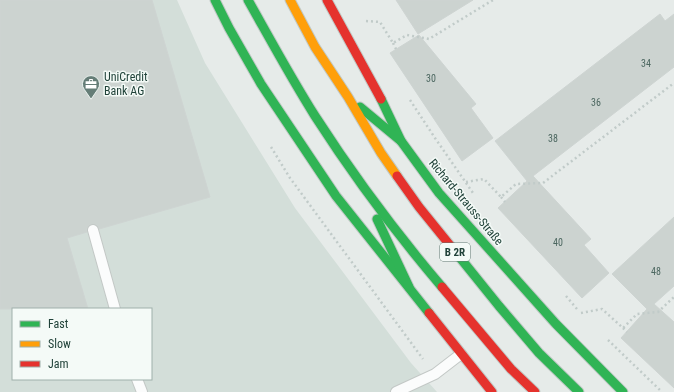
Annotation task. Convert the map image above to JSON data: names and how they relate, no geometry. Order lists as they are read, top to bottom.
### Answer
{
  "streets": {
    "main road": ["Richard-Strauss-Straße", "B 2R"]
  },
  "places": {
    "office": ["UniCredit Bank AG"]
  },
  "house_numbers": [
    "34",
    "30",
    "36",
    "38",
    "40",
    "48"
  ],
  "legend": ["Fast", "Slow", "Jam"]
}
